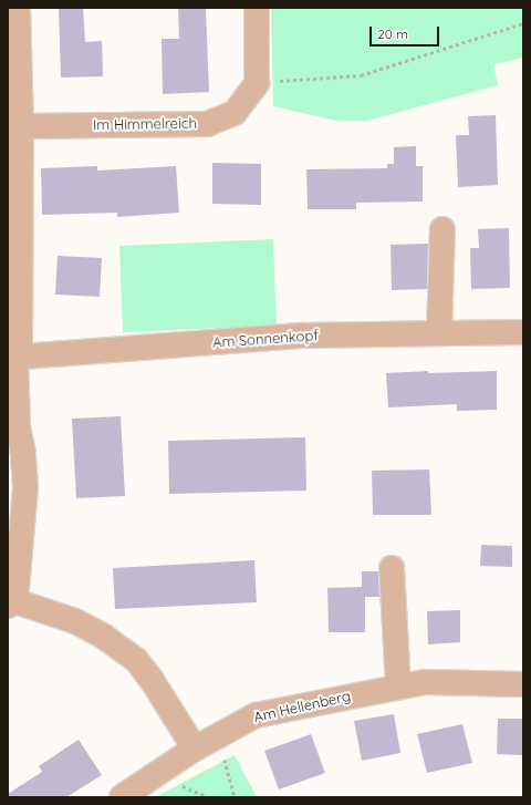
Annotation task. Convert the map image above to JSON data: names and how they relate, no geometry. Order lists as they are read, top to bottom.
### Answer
{
  "streets": {
    "street": ["Im Himmelreich", "Am Sonnenkopf", "Am Hellenberg"]
  },
  "scale_bar": "20 m"
}
